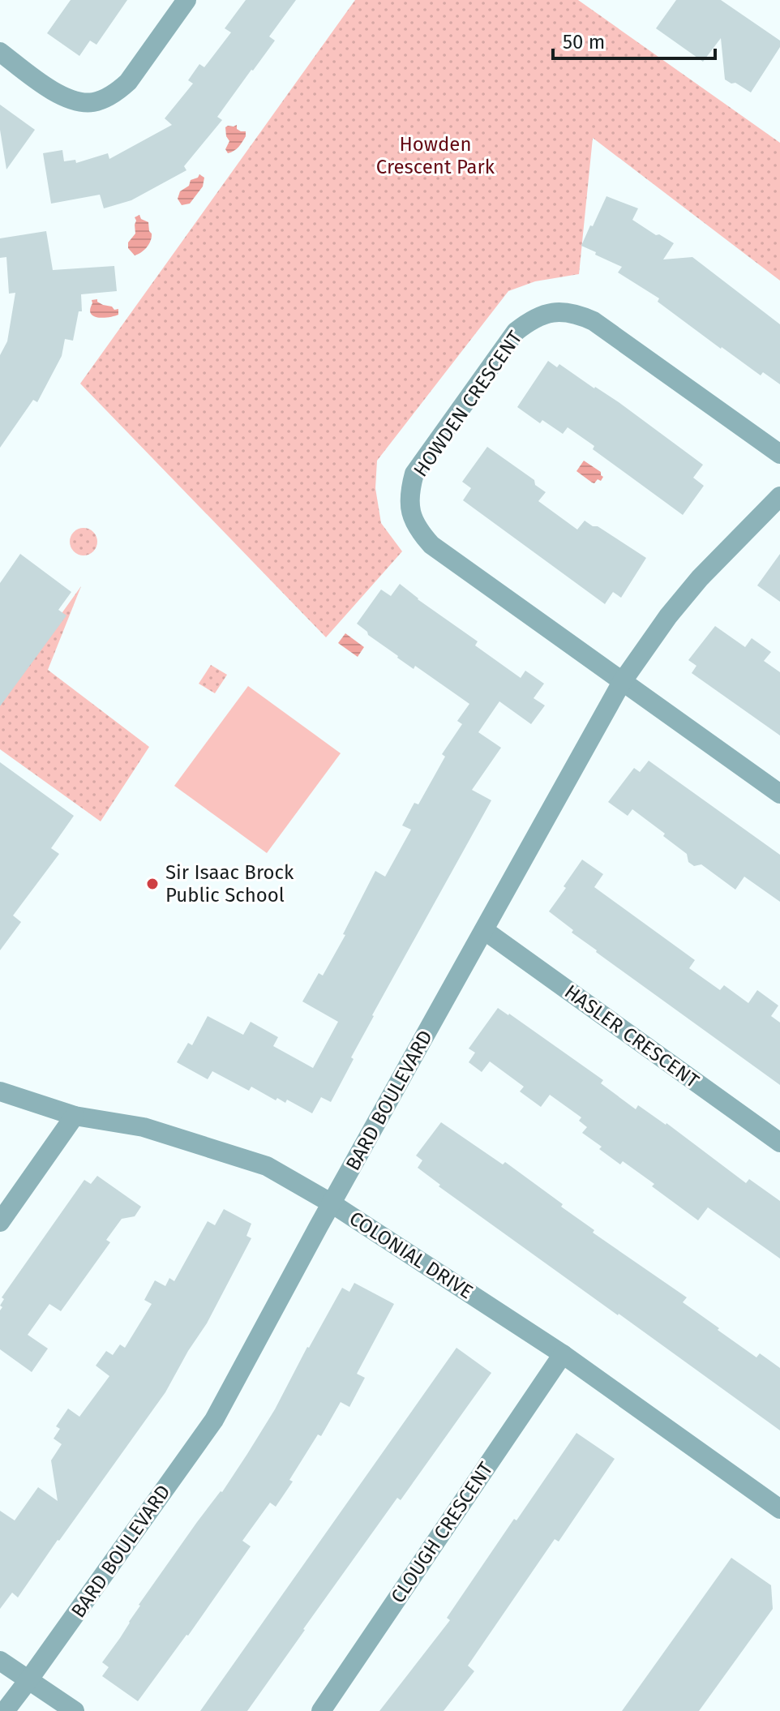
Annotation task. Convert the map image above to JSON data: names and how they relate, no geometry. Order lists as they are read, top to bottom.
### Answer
{
  "streets": {
    "street": [
      "HOWDEN CRESCENT",
      "HASLER CRESCENT",
      "BARD BOULEVARD",
      "COLONIAL DRIVE",
      "CLOUGH CRESCENT"
    ]
  },
  "crossings": [
    ["HOWDEN CRESCENT", "BARD BOULEVARD"],
    ["HASLER CRESCENT", "BARD BOULEVARD"],
    ["BARD BOULEVARD", "COLONIAL DRIVE"],
    ["COLONIAL DRIVE", "CLOUGH CRESCENT"]
  ],
  "parks": ["Howden Crescent Park"],
  "places": ["Sir Isaac Brock Public School"],
  "scale_bar": "50 m"
}
